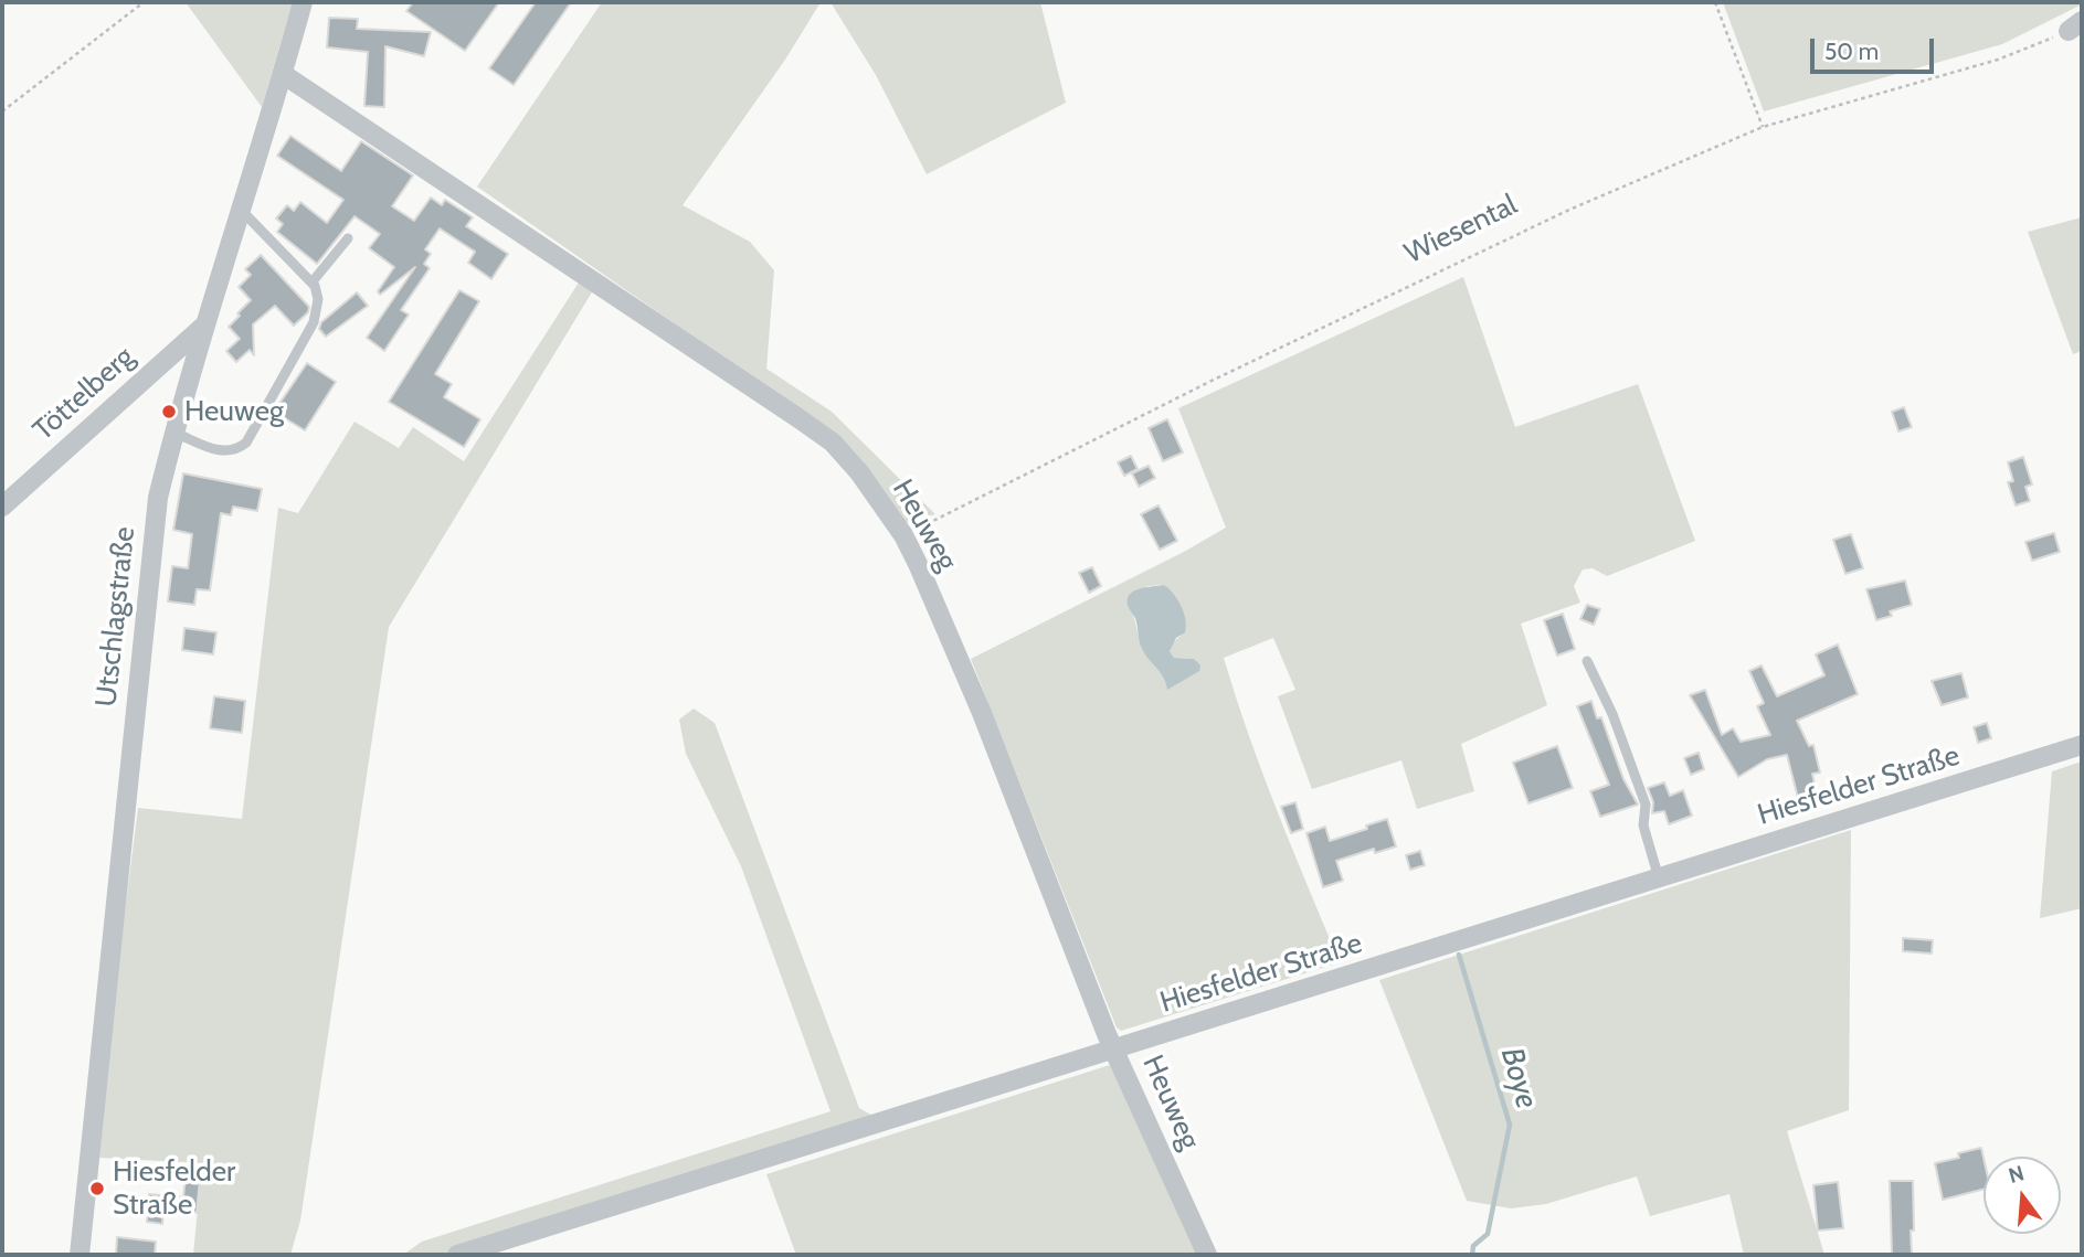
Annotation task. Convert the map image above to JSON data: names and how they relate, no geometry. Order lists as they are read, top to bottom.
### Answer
{
  "streets": {
    "street": [
      "Töttelberg",
      "Heuweg",
      "Utschlagstraße",
      "Hiesfelder Straße"
    ],
    "path": ["Wiesental"]
  },
  "crossings": [
    ["Wiesental", "Heuweg"],
    ["Töttelberg", "Utschlagstraße"],
    ["Heuweg", "Utschlagstraße"],
    ["Heuweg", "Hiesfelder Straße"]
  ],
  "water": ["Boye"],
  "places": ["Heuweg", "Hiesfelder Straße"],
  "scale_bar": "50 m",
  "north": "top"
}
